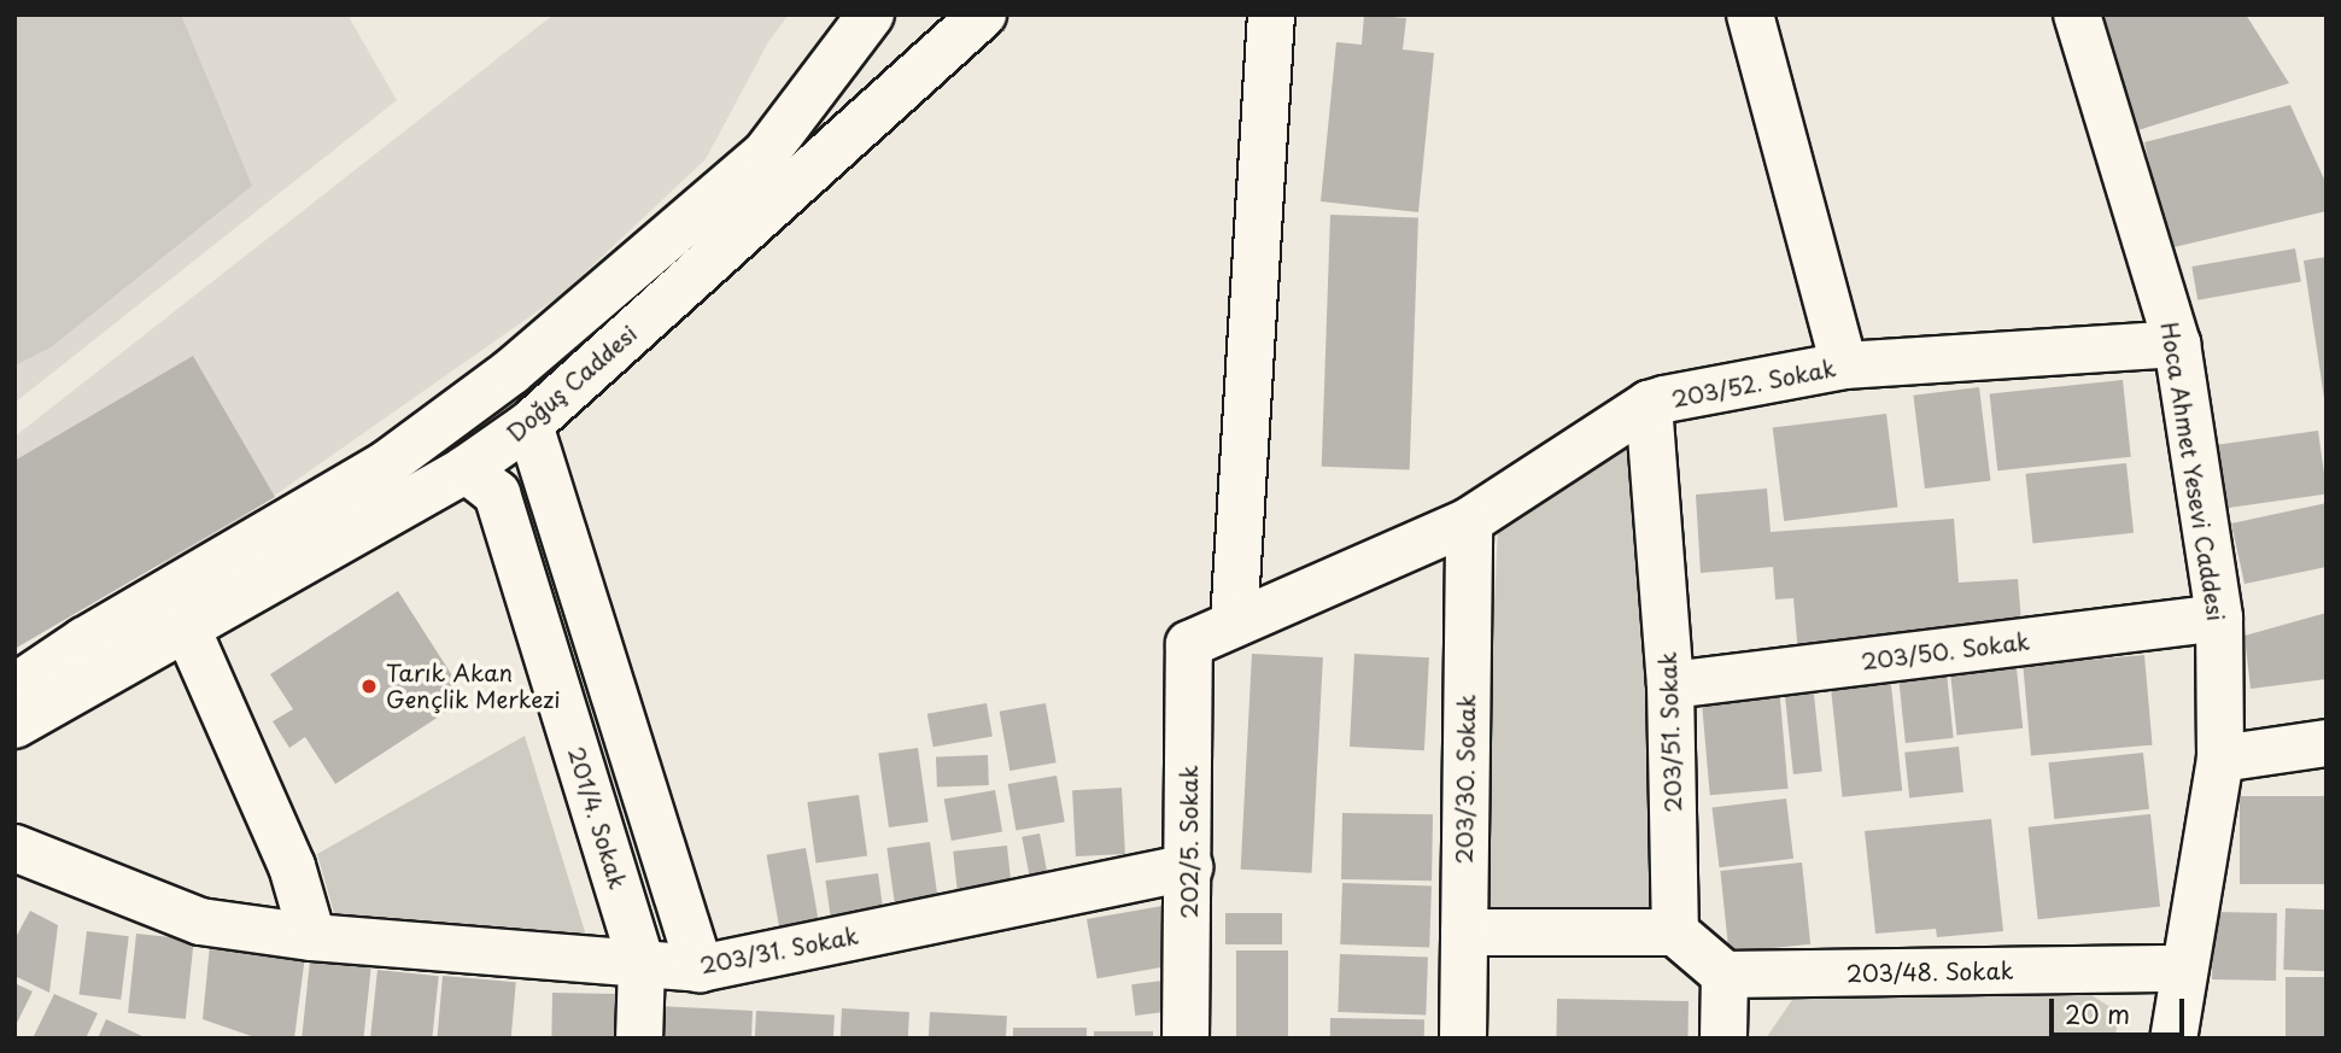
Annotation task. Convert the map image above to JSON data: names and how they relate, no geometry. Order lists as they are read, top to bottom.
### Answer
{
  "streets": {
    "street": [
      "Doğuş Caddesi",
      "203/52. Sokak",
      "Hoca Ahmet Yesevi Caddesi",
      "203/50. Sokak",
      "203/51. Sokak",
      "203/30. Sokak",
      "201/4. Sokak",
      "202/5. Sokak",
      "203/31. Sokak",
      "203/48. Sokak"
    ]
  },
  "crossings": [
    ["Doğuş Caddesi", "201/4. Sokak"],
    ["203/52. Sokak", "Hoca Ahmet Yesevi Caddesi"],
    ["203/52. Sokak", "203/51. Sokak"],
    ["203/52. Sokak", "203/30. Sokak"],
    ["203/52. Sokak", "202/5. Sokak"],
    ["Hoca Ahmet Yesevi Caddesi", "203/50. Sokak"],
    ["Hoca Ahmet Yesevi Caddesi", "203/48. Sokak"],
    ["203/50. Sokak", "203/51. Sokak"],
    ["201/4. Sokak", "203/31. Sokak"],
    ["202/5. Sokak", "203/31. Sokak"]
  ],
  "places": ["Tarık Akan Gençlik Merkezi"],
  "scale_bar": "20 m"
}
